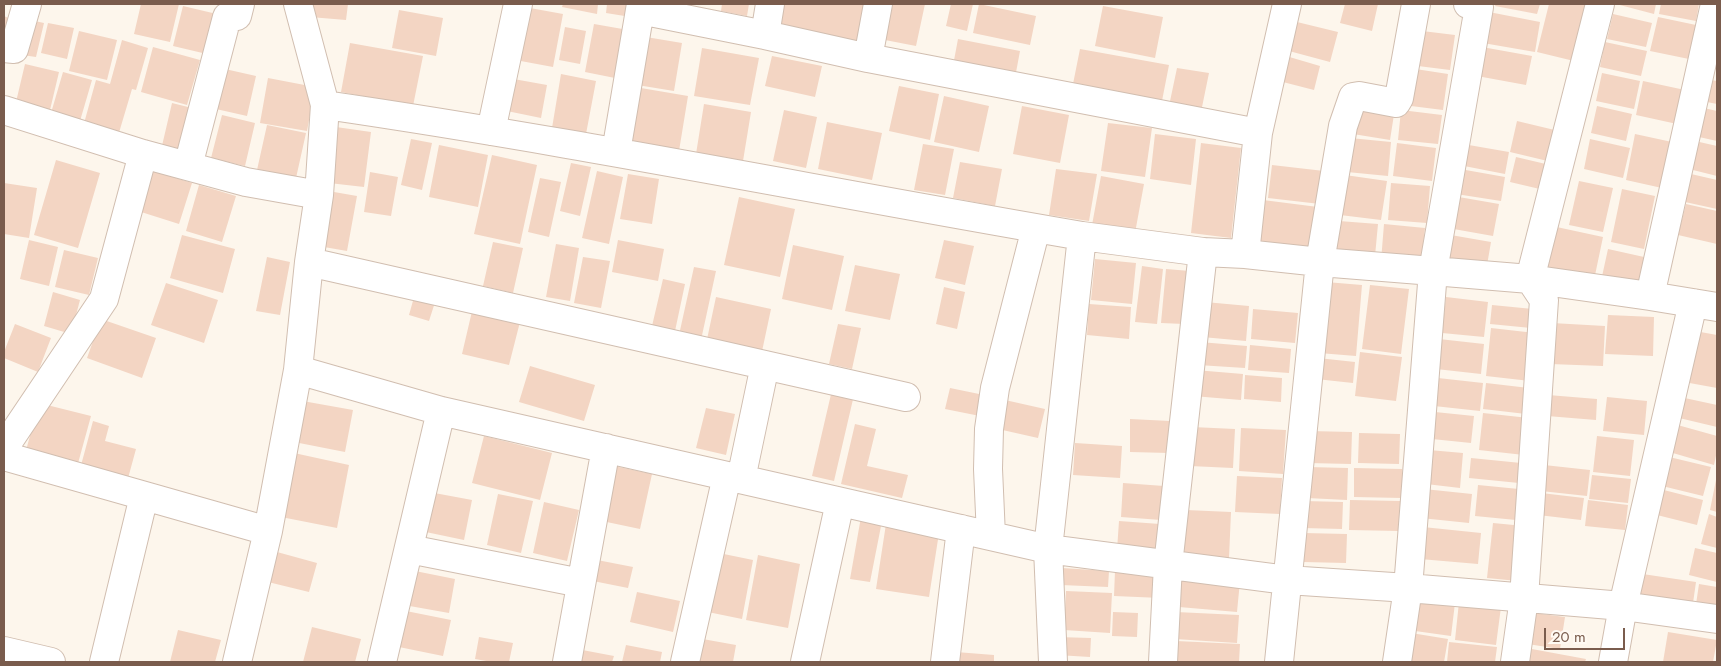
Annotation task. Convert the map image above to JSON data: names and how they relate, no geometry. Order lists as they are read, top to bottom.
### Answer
{
  "scale_bar": "20 m"
}
